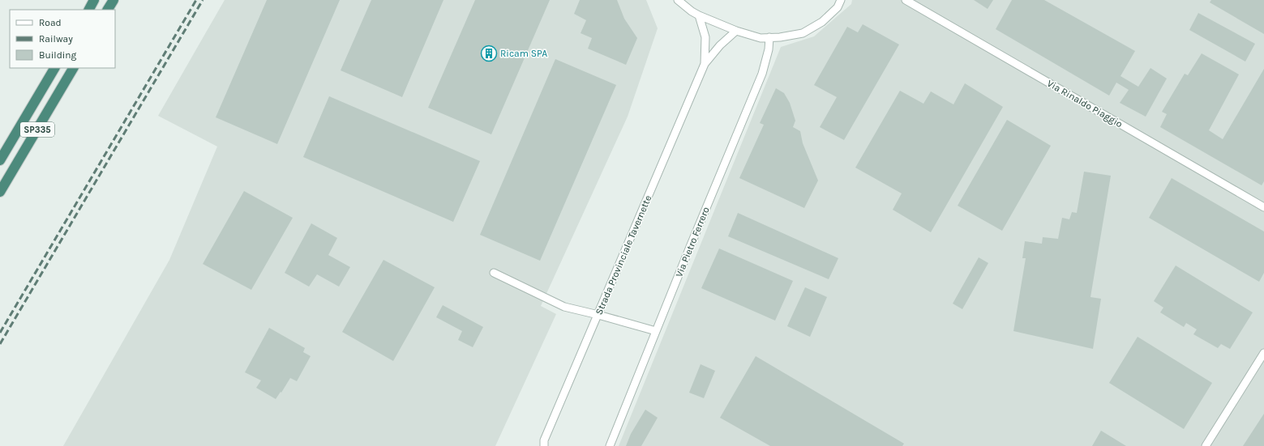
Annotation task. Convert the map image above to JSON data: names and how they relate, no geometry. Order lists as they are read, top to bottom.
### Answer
{
  "streets": {
    "highway": ["SP335"],
    "street": ["Via Rinaldo Piaggio", "Via Pietro Ferrero", "Strada Provinciale Tavernette"]
  },
  "places": {
    "building": ["Ricam SPA"]
  },
  "legend": ["Road", "Railway", "Building"]
}
